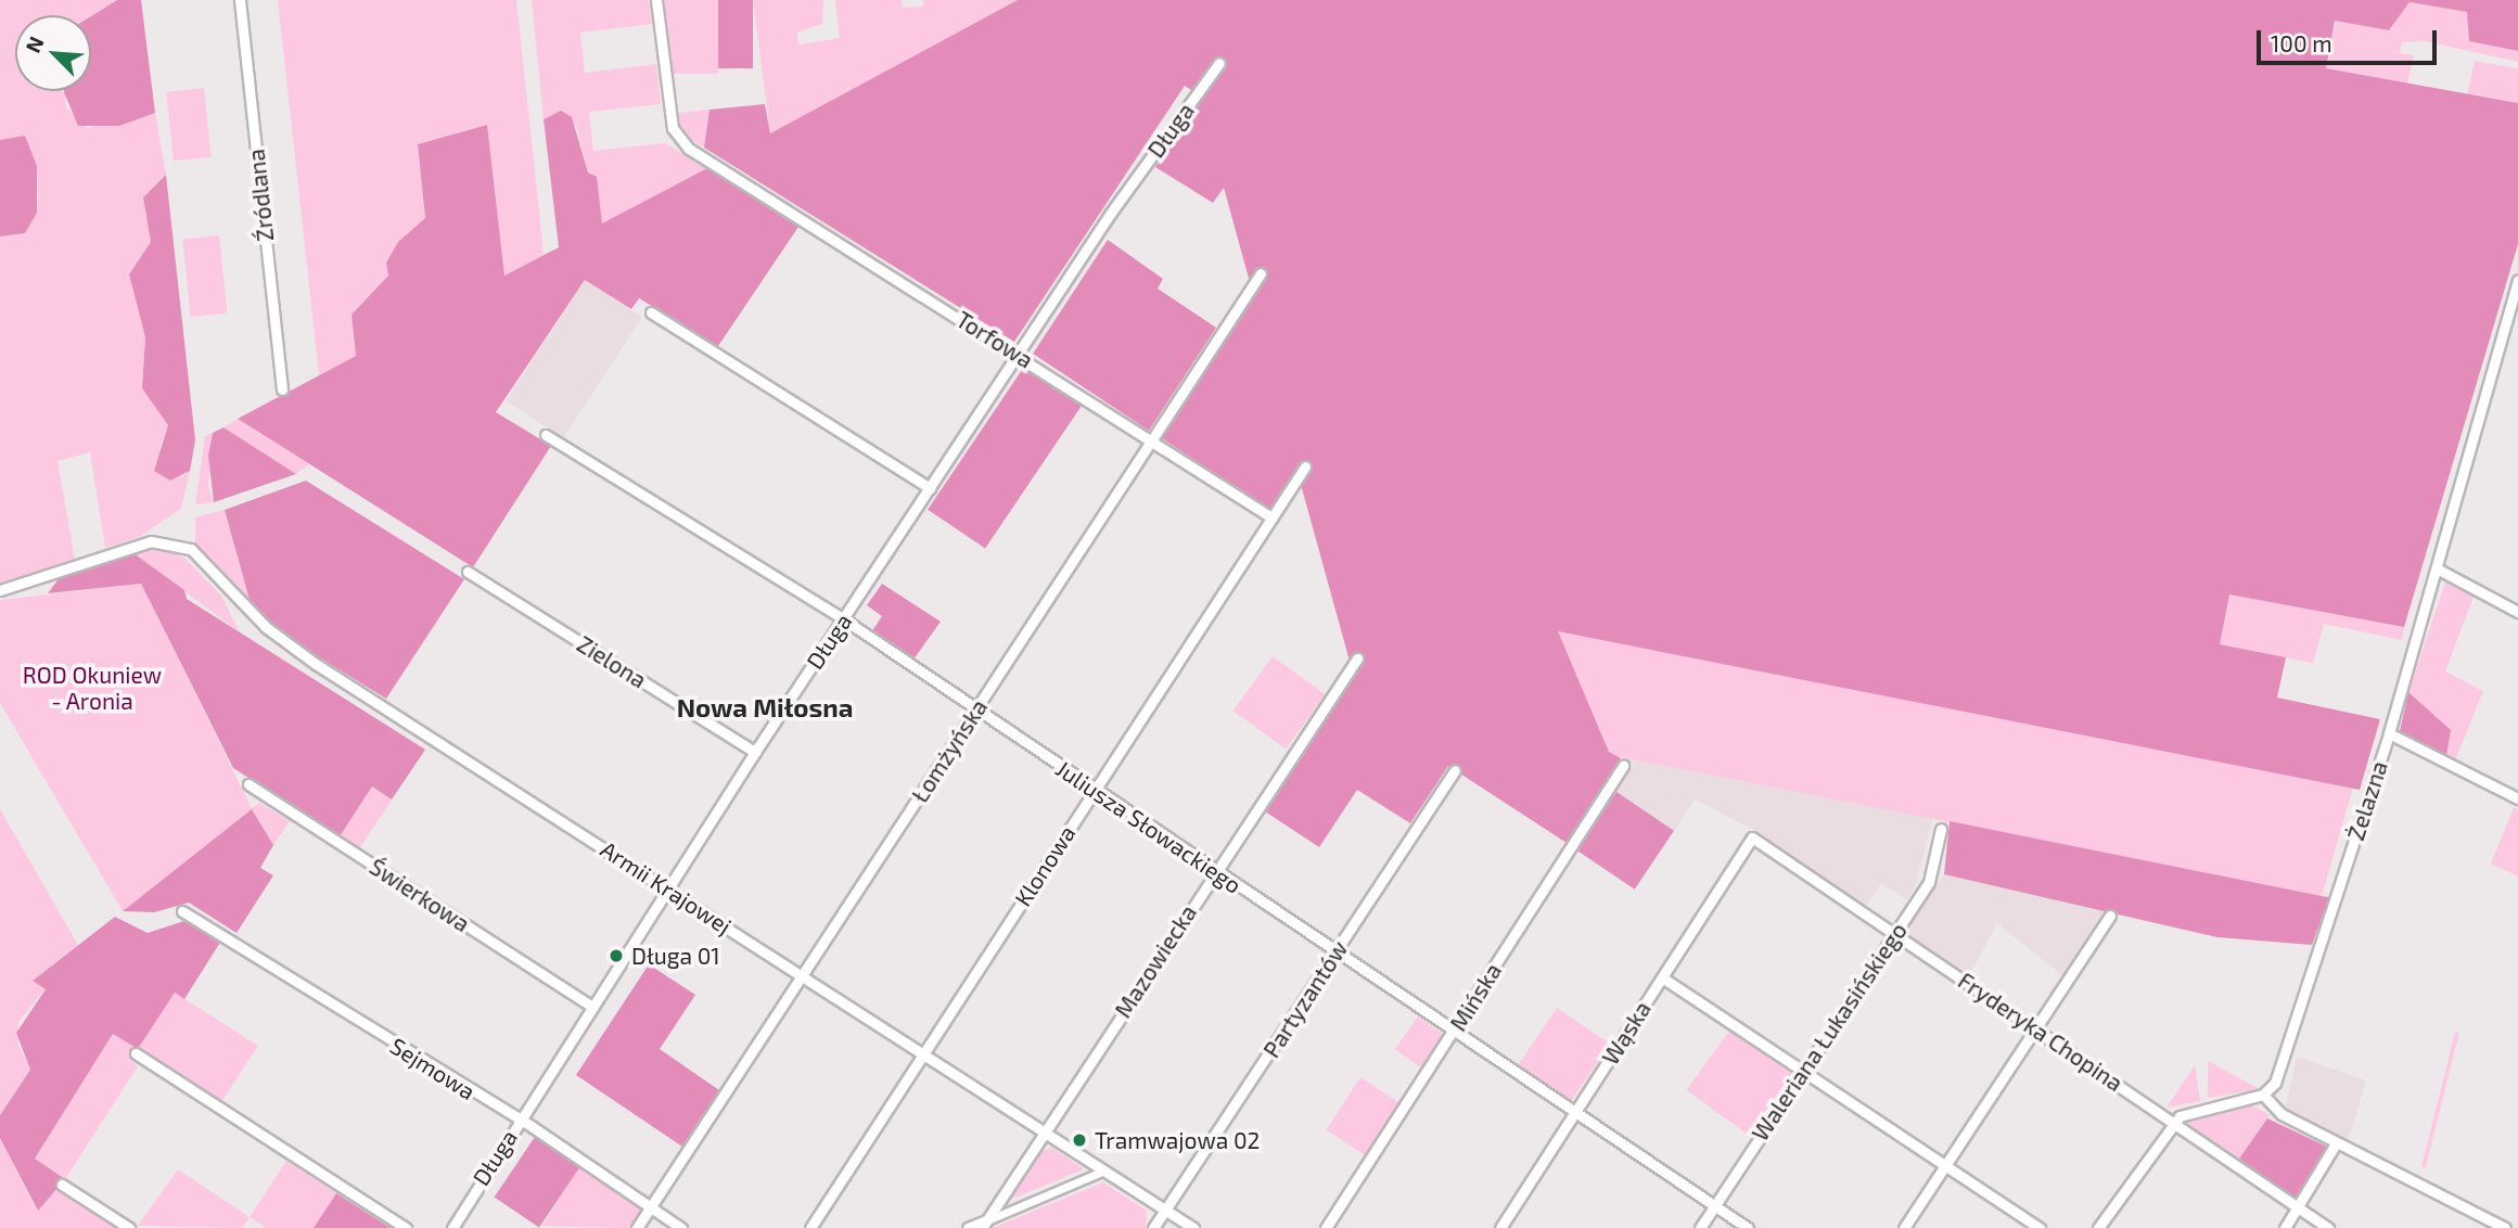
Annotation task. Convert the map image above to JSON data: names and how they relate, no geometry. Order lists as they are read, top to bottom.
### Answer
{
  "streets": {
    "street": [
      "Długa",
      "Źródlana",
      "Torfowa",
      "Zielona",
      "Łomżyńska",
      "Żelazna",
      "Juliusza Słowackiego",
      "Klonowa",
      "Armii Krajowej",
      "Świerkowa",
      "Mazowiecka",
      "Mińska",
      "Partyzantów",
      "Waleriana Łukasińskiego",
      "Fryderyka Chopina",
      "Wąska",
      "Sejmowa"
    ]
  },
  "crossings": [
    ["Długa", "Torfowa"],
    ["Długa", "Zielona"],
    ["Długa", "Juliusza Słowackiego"],
    ["Długa", "Armii Krajowej"],
    ["Długa", "Świerkowa"],
    ["Długa", "Sejmowa"],
    ["Torfowa", "Łomżyńska"],
    ["Torfowa", "Klonowa"],
    ["Łomżyńska", "Juliusza Słowackiego"],
    ["Łomżyńska", "Armii Krajowej"],
    ["Łomżyńska", "Sejmowa"],
    ["Juliusza Słowackiego", "Klonowa"],
    ["Juliusza Słowackiego", "Mazowiecka"],
    ["Juliusza Słowackiego", "Mińska"],
    ["Juliusza Słowackiego", "Partyzantów"],
    ["Juliusza Słowackiego", "Waleriana Łukasińskiego"],
    ["Juliusza Słowackiego", "Wąska"],
    ["Klonowa", "Armii Krajowej"],
    ["Armii Krajowej", "Mazowiecka"],
    ["Armii Krajowej", "Partyzantów"],
    ["Waleriana Łukasińskiego", "Fryderyka Chopina"],
    ["Fryderyka Chopina", "Wąska"]
  ],
  "districts": ["Nowa Miłosna"],
  "parks": ["ROD Okuniew - Aronia"],
  "places": ["Długa 01", "Tramwajowa 02"],
  "scale_bar": "100 m",
  "north": "top left"
}
